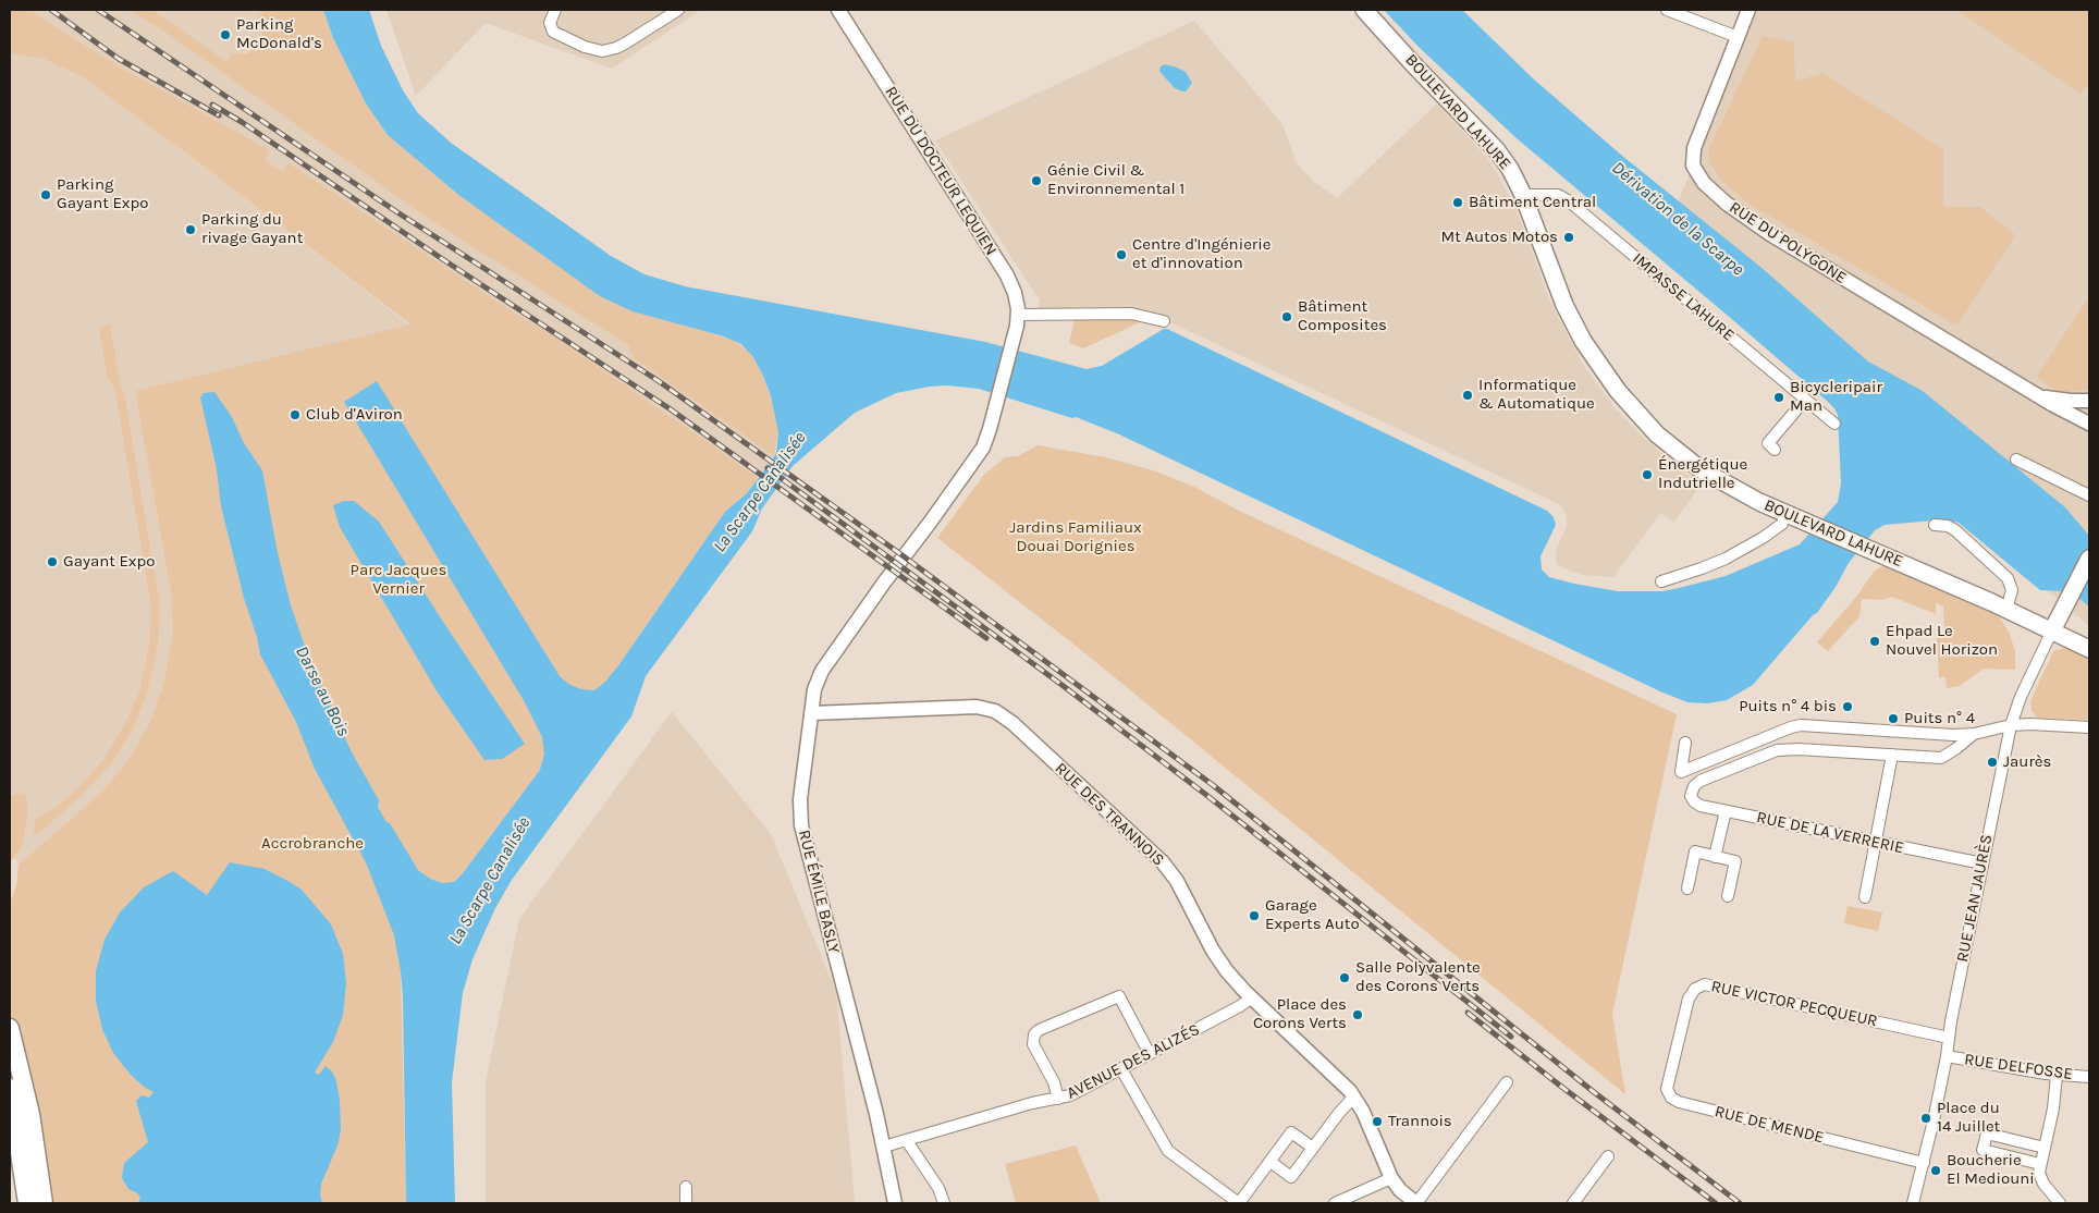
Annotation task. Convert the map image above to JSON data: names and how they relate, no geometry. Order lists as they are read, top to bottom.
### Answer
{
  "streets": {
    "main road": ["BOULEVARD LAHURE", "RUE JEAN JAURÈS"],
    "street": [
      "RUE DU DOCTEUR LEQUIEN",
      "RUE DU POLYGONE",
      "IMPASSE LAHURE",
      "RUE DES TRANNOIS",
      "RUE DE LA VERRERIE",
      "RUE ÉMILE BASLY",
      "RUE VICTOR PECQUEUR",
      "AVENUE DES ALIZÉS",
      "RUE DELFOSSE",
      "RUE DE MENDE"
    ]
  },
  "crossings": [
    ["BOULEVARD LAHURE", "IMPASSE LAHURE"],
    ["BOULEVARD LAHURE", "RUE JEAN JAURÈS"],
    ["RUE DU DOCTEUR LEQUIEN", "RUE ÉMILE BASLY"],
    ["RUE DES TRANNOIS", "RUE ÉMILE BASLY"],
    ["RUE DES TRANNOIS", "AVENUE DES ALIZÉS"],
    ["RUE DE LA VERRERIE", "RUE JEAN JAURÈS"],
    ["RUE ÉMILE BASLY", "AVENUE DES ALIZÉS"],
    ["RUE JEAN JAURÈS", "RUE VICTOR PECQUEUR"],
    ["RUE JEAN JAURÈS", "RUE DELFOSSE"],
    ["RUE JEAN JAURÈS", "RUE DE MENDE"],
    ["RUE VICTOR PECQUEUR", "RUE DE MENDE"]
  ],
  "water": ["Dérivation de la Scarpe", "La Scarpe Canalisée", "Darse au Bois"],
  "parks": ["Jardins Familiaux Douai Dorignies", "Parc Jacques Vernier", "Accrobranche"],
  "places": [
    "Parking McDonald's",
    "Génie Civil & Environnemental 1",
    "Parking Gayant Expo",
    "Bâtiment Central",
    "Parking du rivage Gayant",
    "Mt Autos Motos",
    "Centre d'Ingénierie et d'innovation",
    "Bâtiment Composites",
    "Informatique & Automatique",
    "Bicycleripair Man",
    "Club d'Aviron",
    "Énergétique Indutrielle",
    "Gayant Expo",
    "Ehpad Le Nouvel Horizon",
    "Puits n° 4 bis",
    "Puits n° 4",
    "Jaurès",
    "Garage Experts Auto",
    "Salle Polyvalente des Corons Verts",
    "Place des Corons Verts",
    "Place du 14 Juillet",
    "Trannois",
    "Boucherie El Mediouni"
  ]
}
